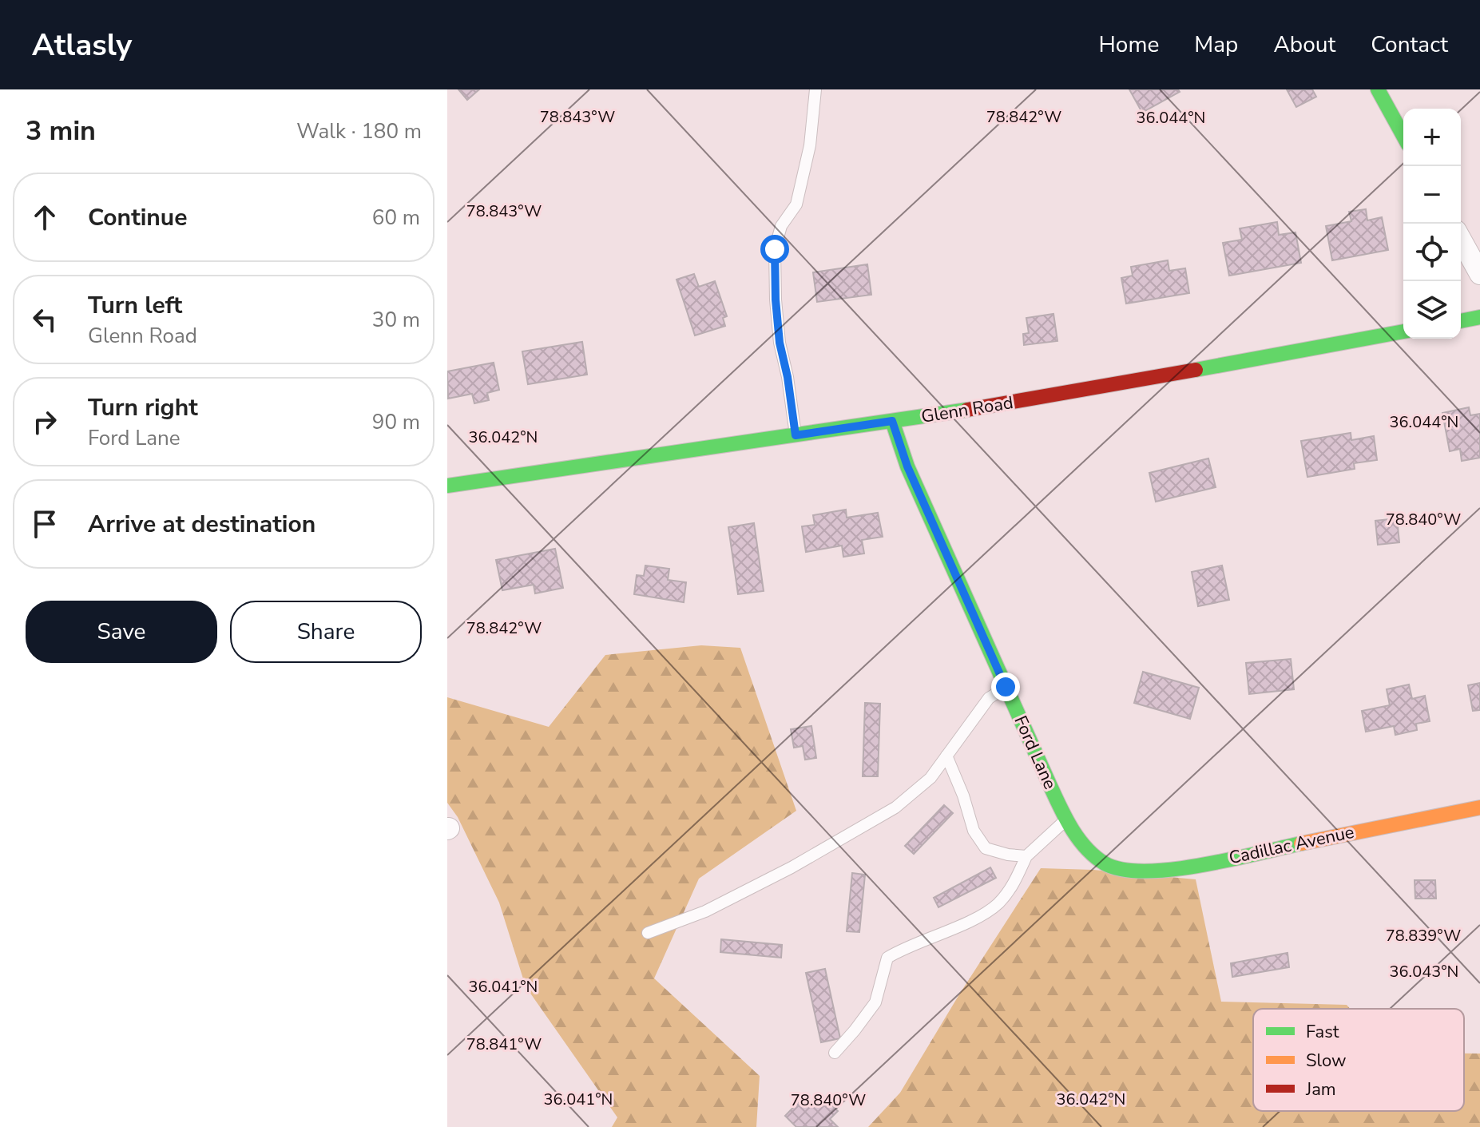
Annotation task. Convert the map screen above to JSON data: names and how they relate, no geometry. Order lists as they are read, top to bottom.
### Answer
{
  "streets": {
    "street": ["Glenn Road", "Ford Lane", "Cadillac Avenue"]
  },
  "crossings": [
    ["Glenn Road", "Ford Lane"],
    ["Ford Lane", "Cadillac Avenue"]
  ],
  "legend": ["Fast", "Slow", "Jam"],
  "page": {
    "header": "Atlasly",
    "nav": [
      "Home",
      "Map",
      "About",
      "Contact"
    ],
    "heading": ["3 min", "Walk · 180 m"],
    "map_buttons": ["+", "−"],
    "list": [
      ["Continue", "60 m"],
      ["Turn left", "Glenn Road", "30 m"],
      ["Turn right", "Ford Lane", "90 m"],
      "Arrive at destination"
    ],
    "buttons": ["Save", "Share"]
  },
  "coordinates": [
    "78.843°W",
    "78.842°W",
    "36.044°N",
    "36.042°N",
    "78.840°W",
    "78.839°W",
    "36.043°N",
    "36.041°N",
    "78.841°W"
  ]
}
